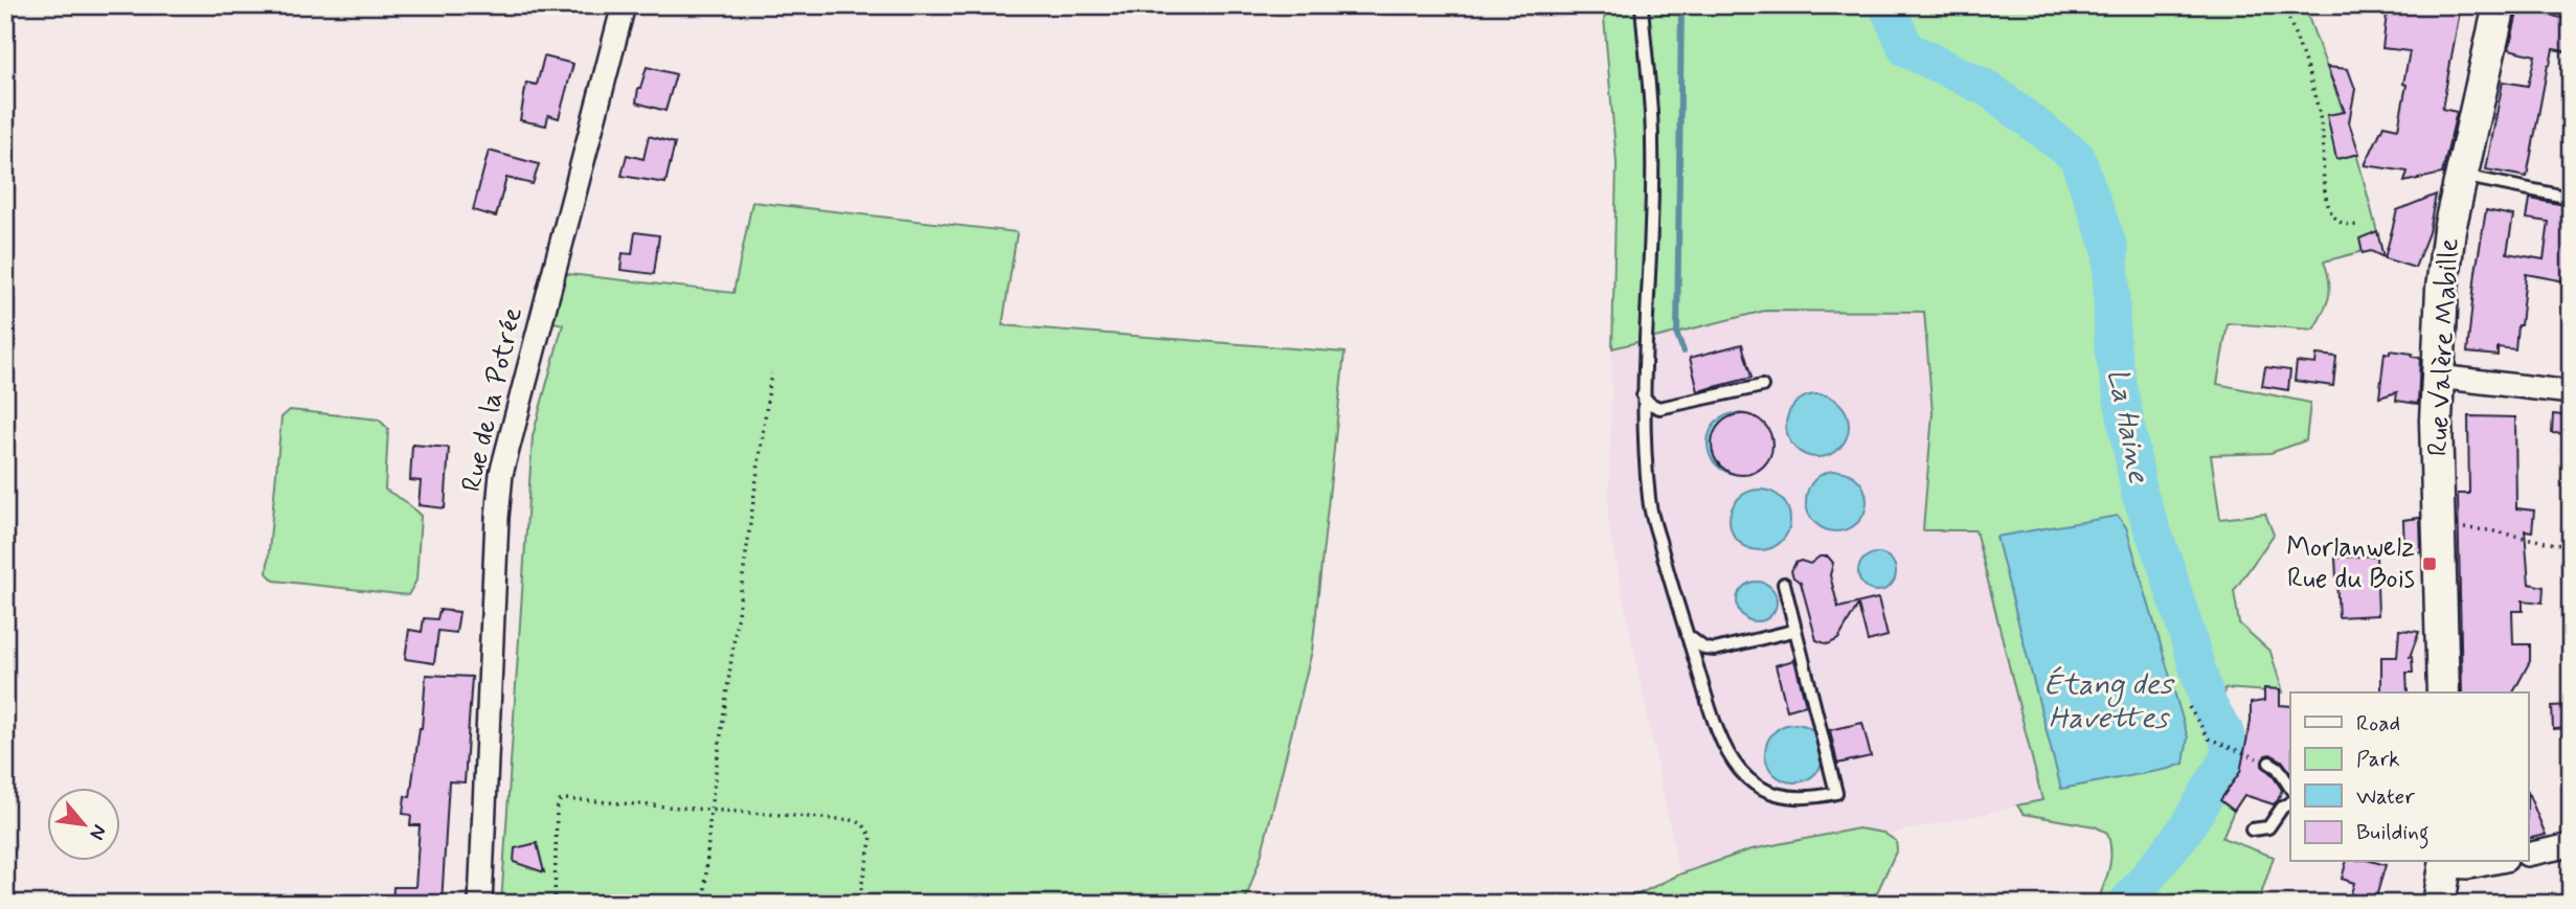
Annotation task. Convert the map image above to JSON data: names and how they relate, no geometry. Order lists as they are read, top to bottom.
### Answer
{
  "streets": {
    "street": ["Rue Valère Mabille", "Rue de la Potrée"]
  },
  "water": ["La Haine", "Étang des Havettes"],
  "places": {
    "transit": ["Morlanwelz Rue du Bois"]
  },
  "legend": [
    "Road",
    "Park",
    "Water",
    "Building"
  ],
  "north": "bottom right"
}
